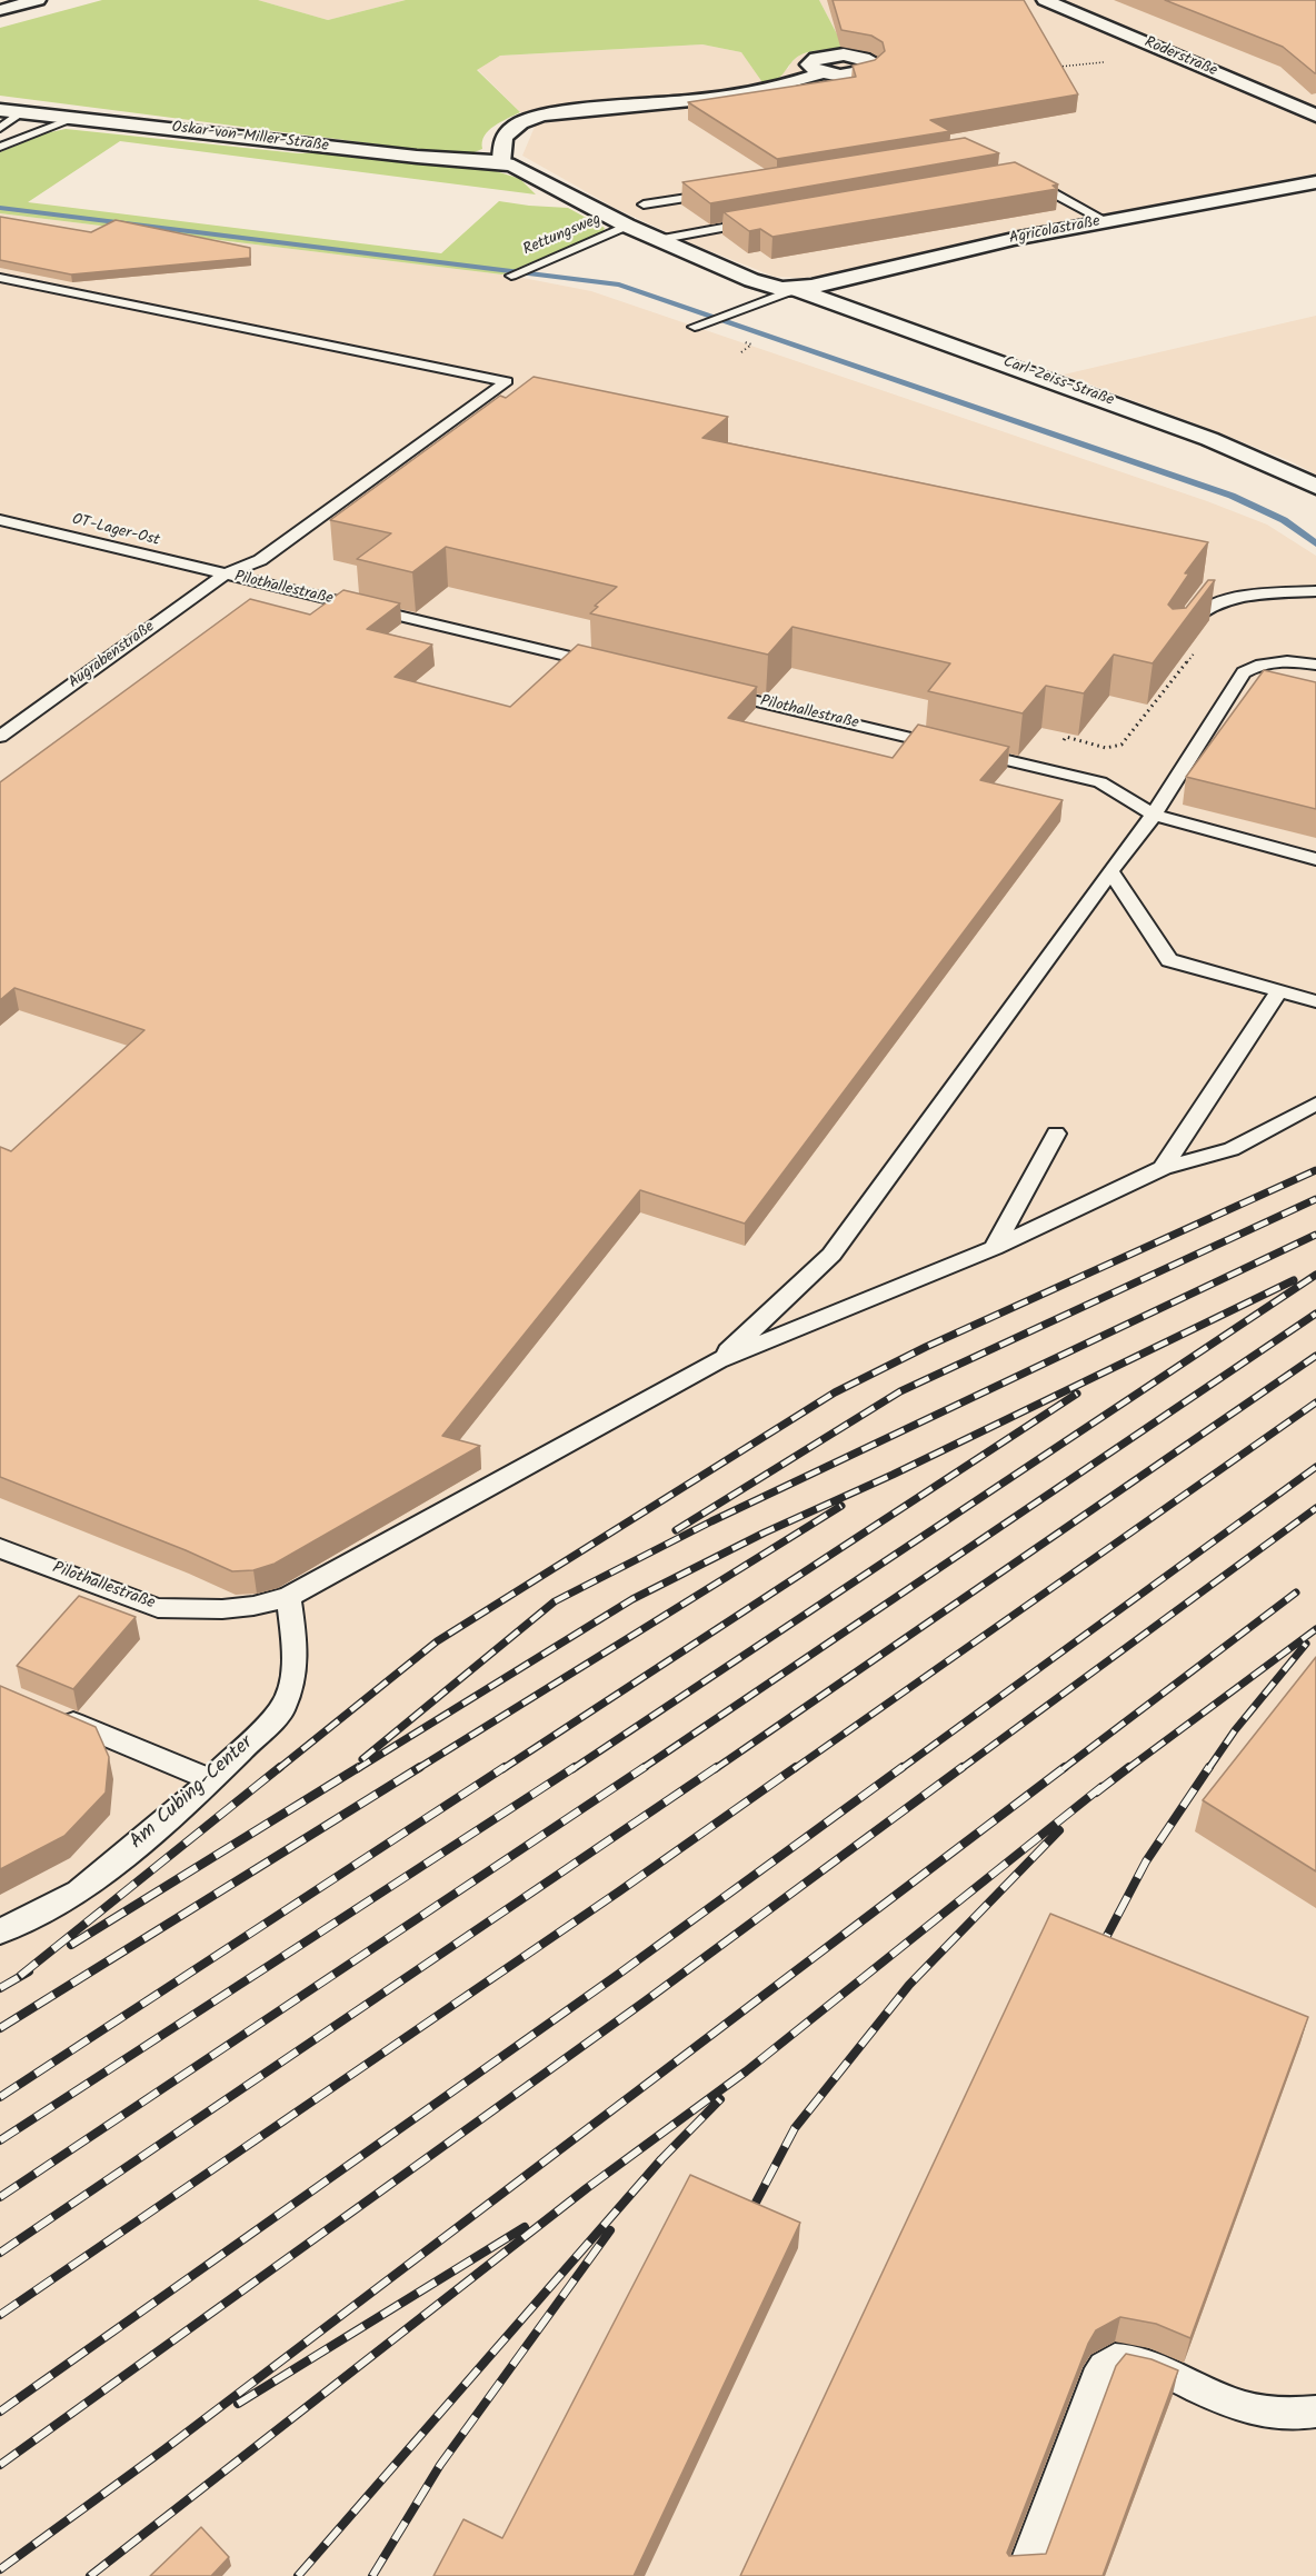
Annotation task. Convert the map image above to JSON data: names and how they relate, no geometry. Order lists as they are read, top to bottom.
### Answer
{
  "streets": {
    "street": [
      "Roderstraße",
      "Oskar-von-Miller-Straße",
      "Agricolastraße",
      "Carl-Zeiss-Straße"
    ],
    "lane": [
      "Rettungsweg",
      "OT-Lager-Ost",
      "Pilothallestraße",
      "Augrabenstraße",
      "Am Cubing-Center"
    ]
  },
  "crossings": [
    ["Oskar-von-Miller-Straße", "Agricolastraße"],
    ["Oskar-von-Miller-Straße", "Rettungsweg"],
    ["Oskar-von-Miller-Straße", "Carl-Zeiss-Straße"],
    ["Agricolastraße", "Carl-Zeiss-Straße"],
    ["OT-Lager-Ost", "Pilothallestraße"],
    ["OT-Lager-Ost", "Augrabenstraße"],
    ["Pilothallestraße", "Augrabenstraße"],
    ["Pilothallestraße", "Am Cubing-Center"]
  ]
}
